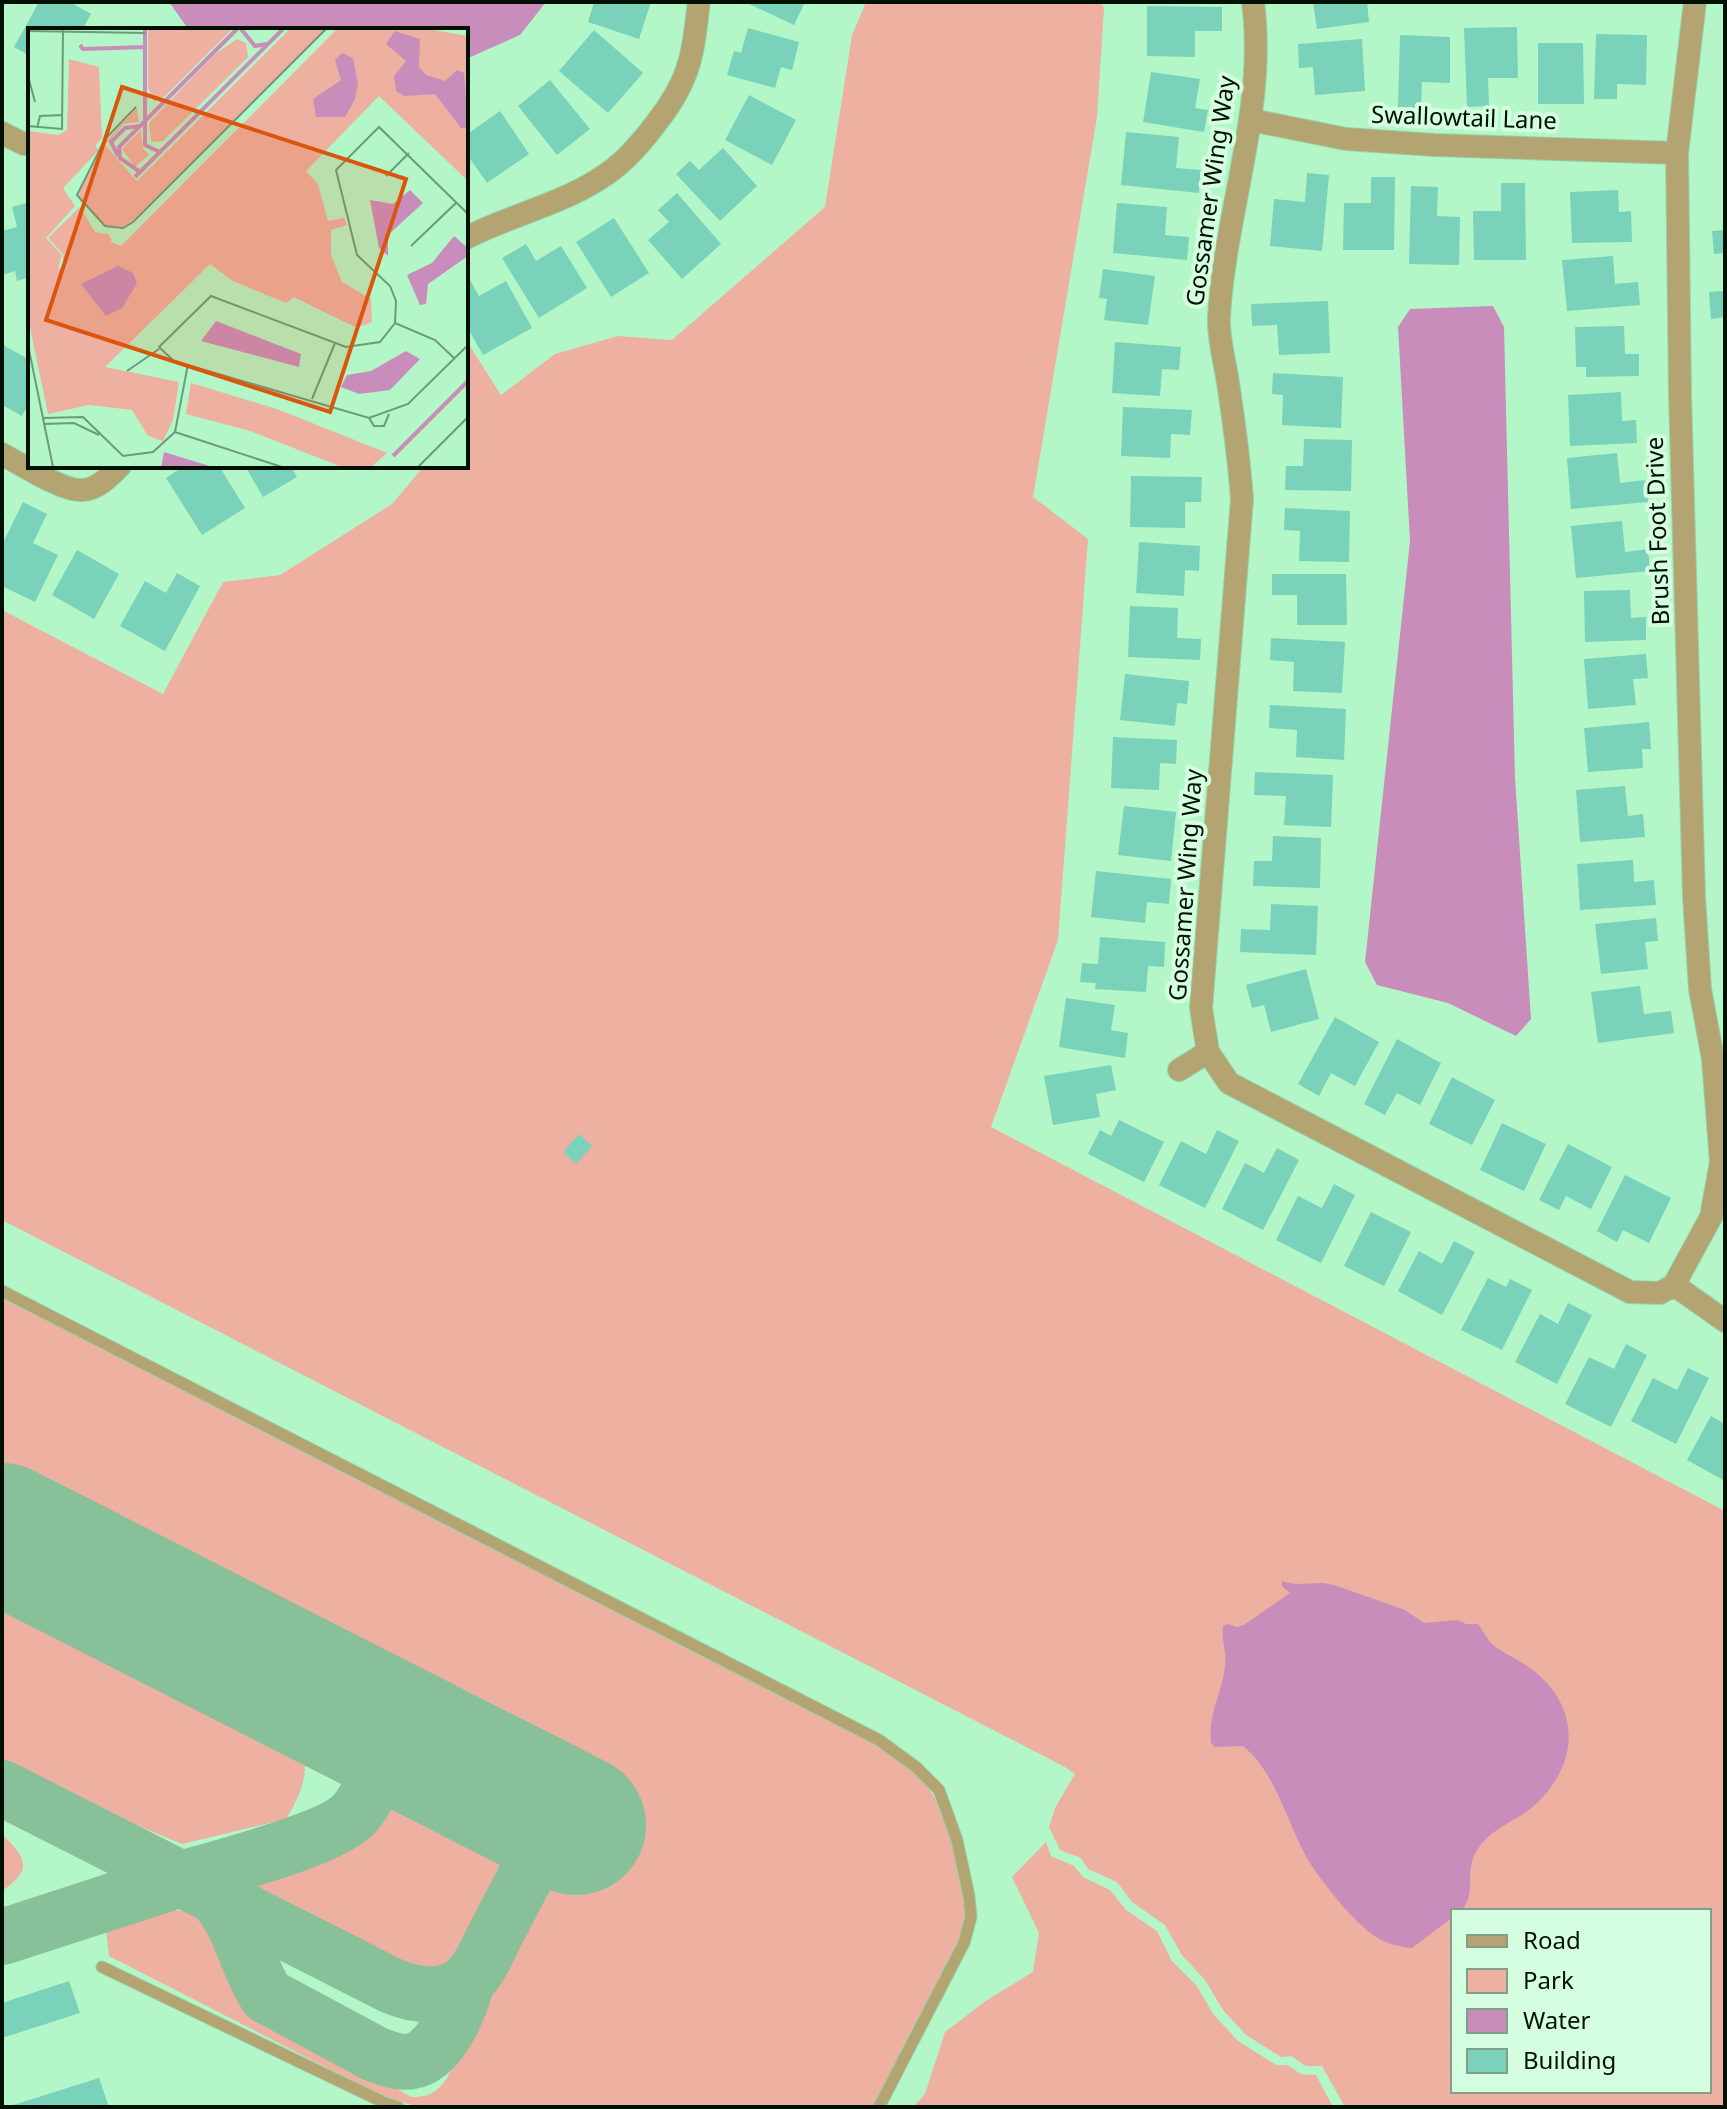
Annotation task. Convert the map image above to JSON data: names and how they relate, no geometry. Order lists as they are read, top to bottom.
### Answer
{
  "streets": {
    "street": ["Swallowtail Lane", "Gossamer Wing Way", "Brush Foot Drive"]
  },
  "crossings": [
    ["Swallowtail Lane", "Gossamer Wing Way"],
    ["Swallowtail Lane", "Brush Foot Drive"]
  ],
  "legend": [
    "Road",
    "Park",
    "Water",
    "Building"
  ]
}
